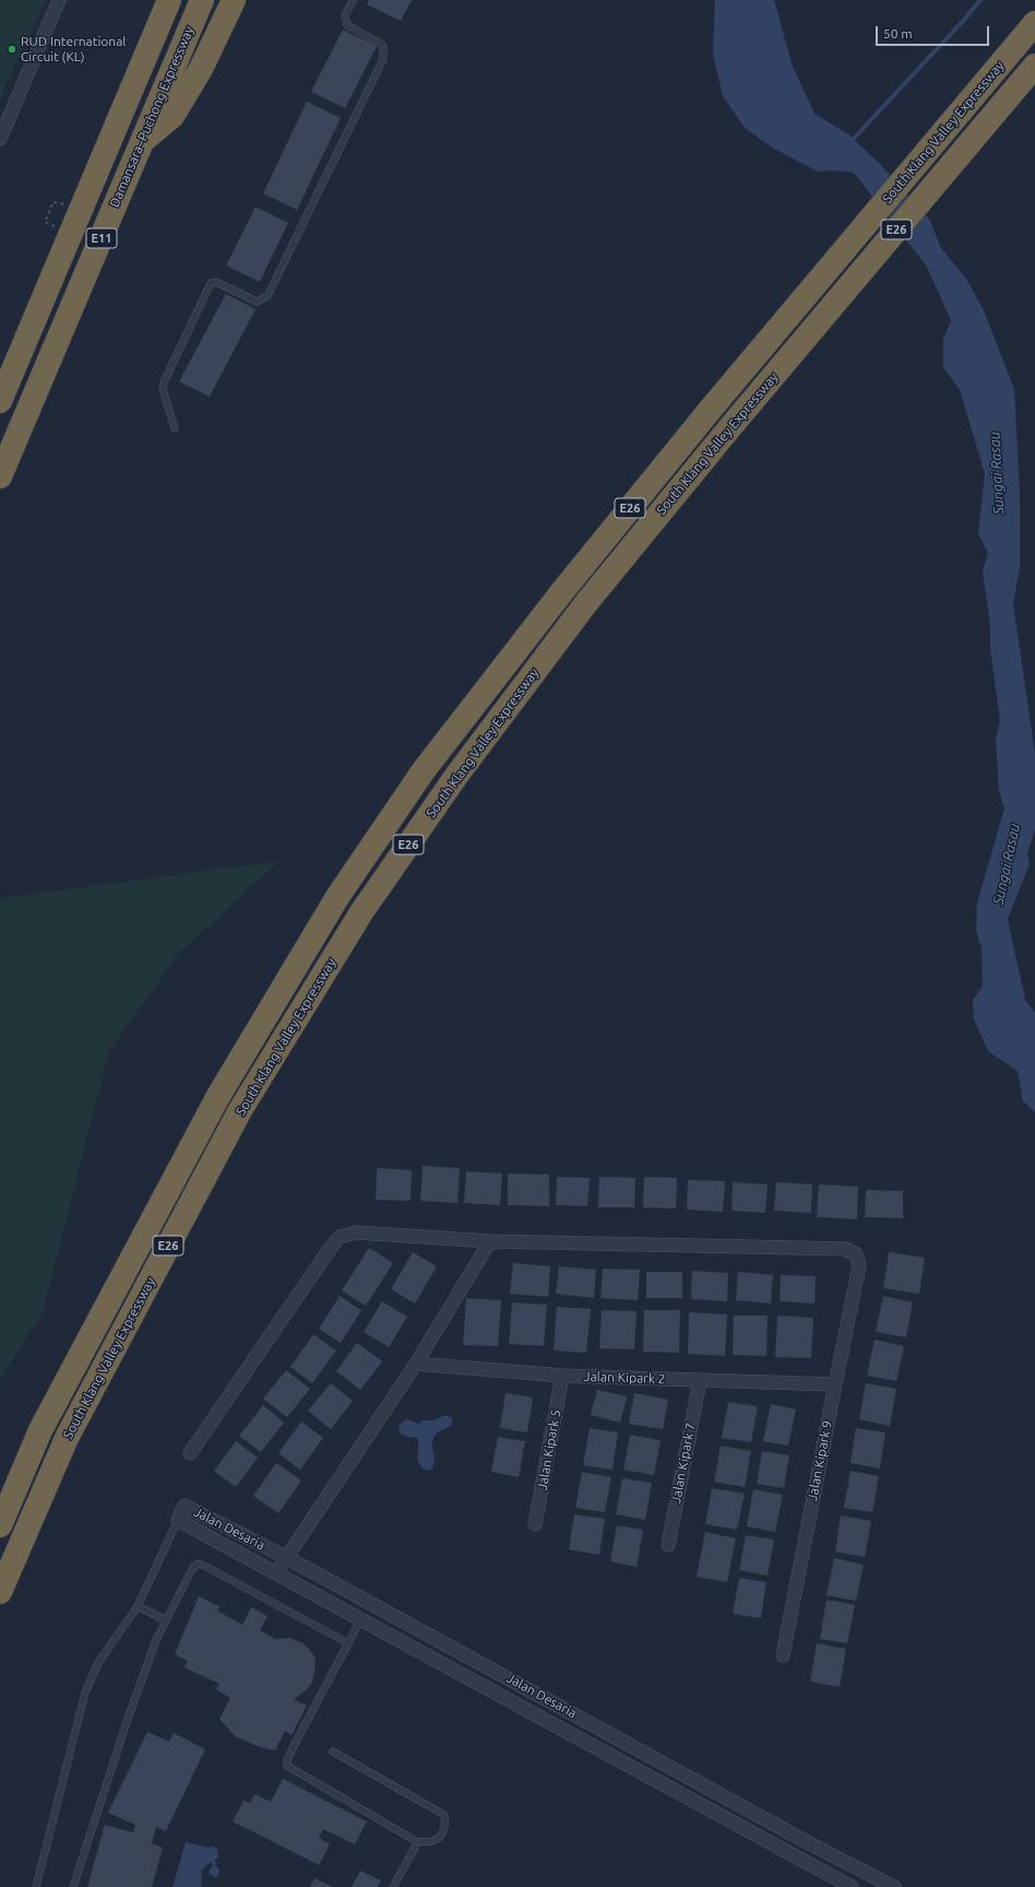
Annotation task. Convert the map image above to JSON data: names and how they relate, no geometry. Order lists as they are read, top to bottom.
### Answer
{
  "streets": {
    "highway": [
      "Damansara–Puchong Expressway",
      "South Klang Valley Expressway",
      "E26",
      "E11"
    ],
    "street": [
      "Jalan Kipark 2",
      "Jalan Kipark 5",
      "Jalan Kipark 9",
      "Jalan Kipark 7",
      "Jalan Desaria"
    ]
  },
  "crossings": [
    ["Jalan Kipark 2", "Jalan Kipark 5"],
    ["Jalan Kipark 2", "Jalan Kipark 9"],
    ["Jalan Kipark 2", "Jalan Kipark 7"]
  ],
  "water": ["Sungai Rasau"],
  "places": ["RUD International Circuit (KL)"],
  "scale_bar": "50 m"
}
